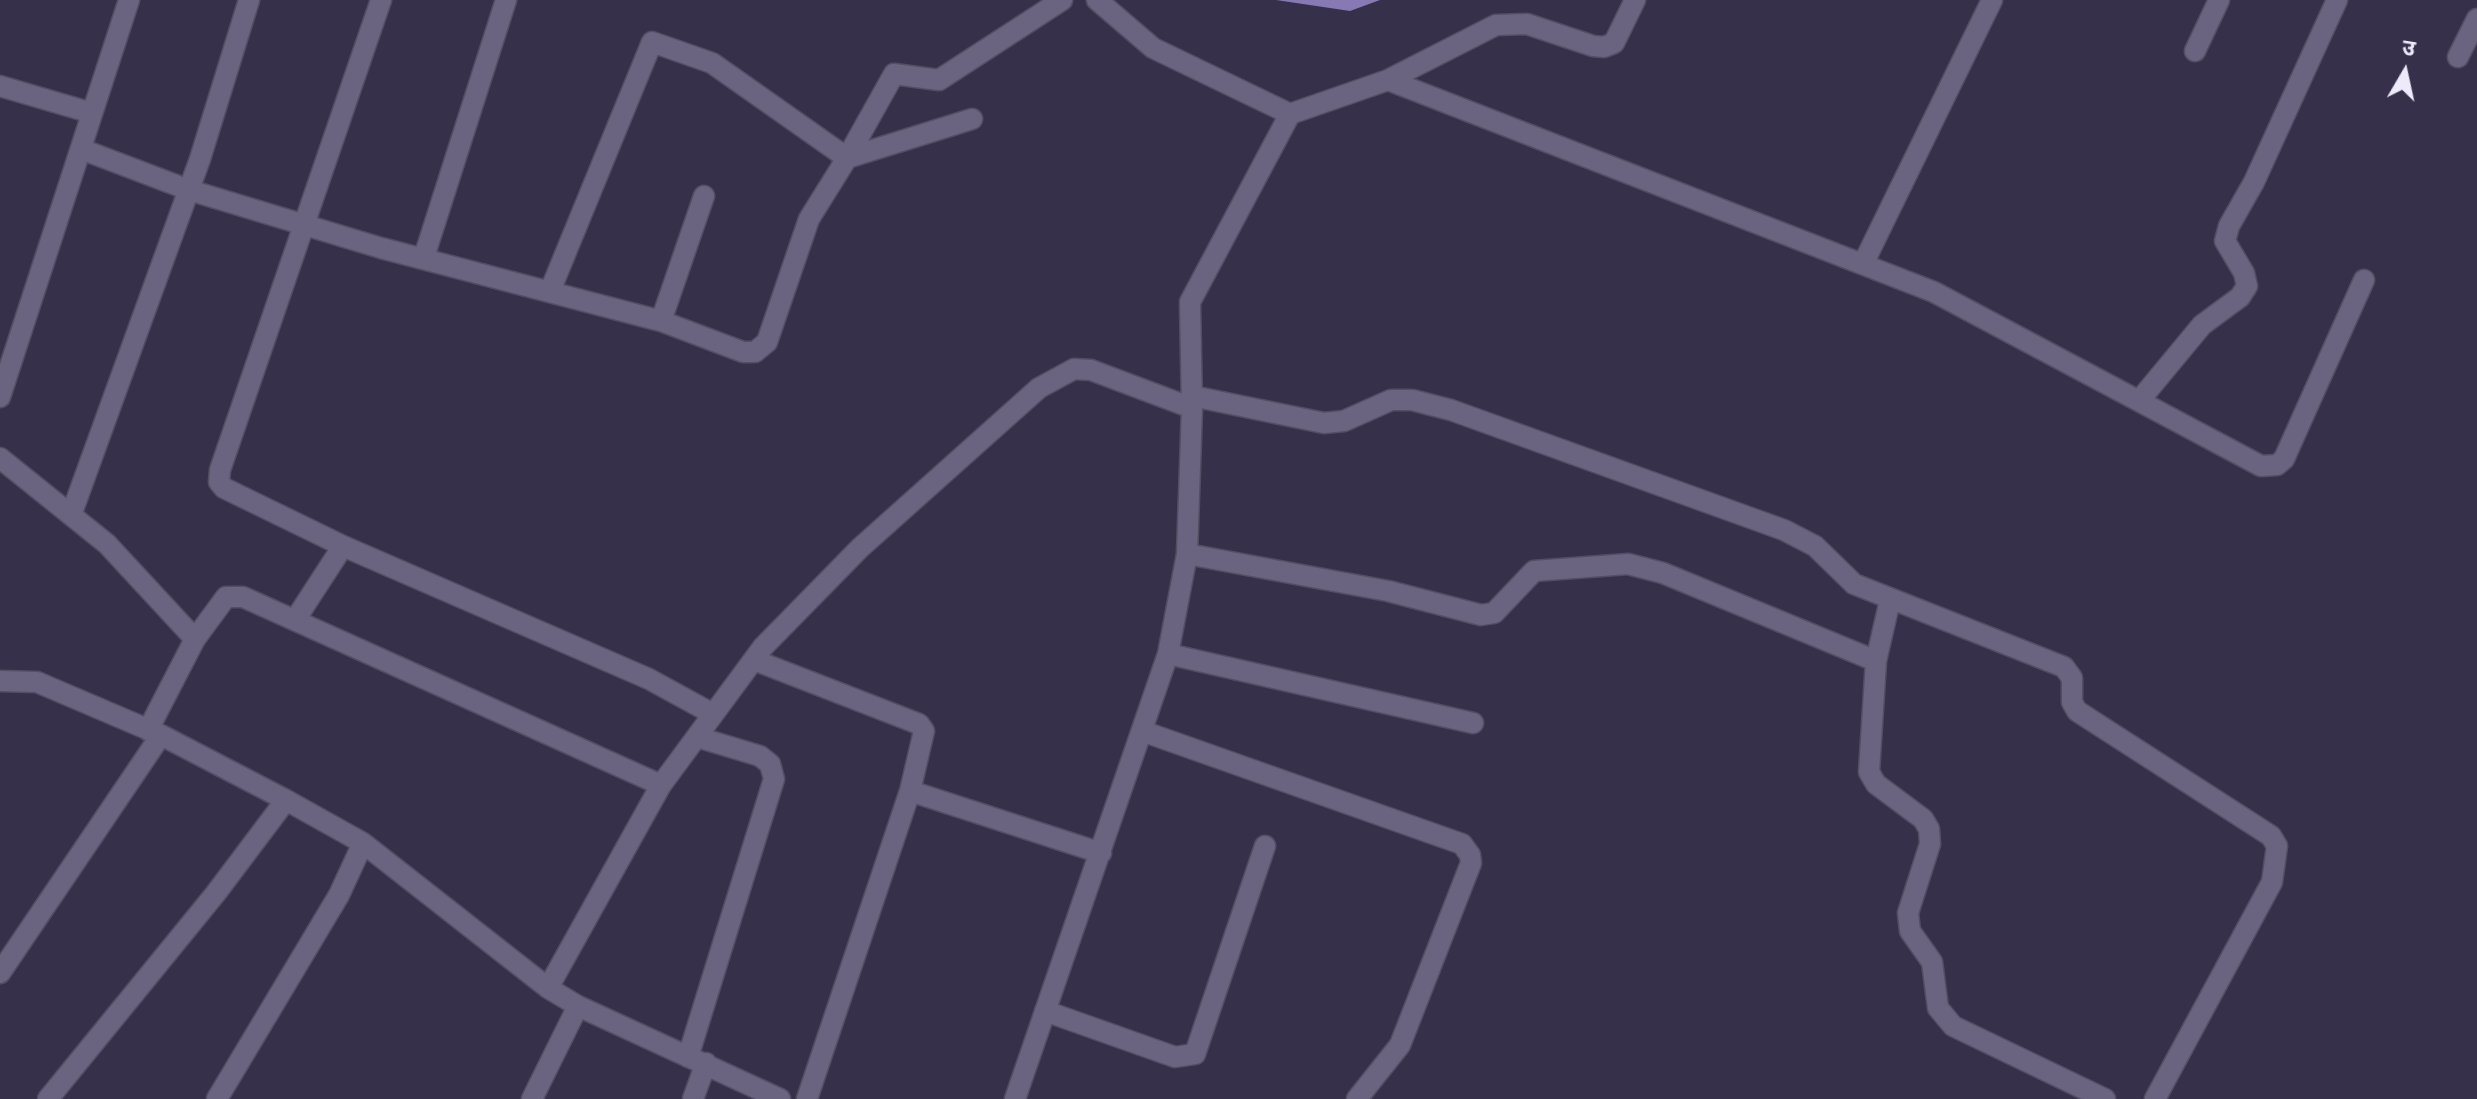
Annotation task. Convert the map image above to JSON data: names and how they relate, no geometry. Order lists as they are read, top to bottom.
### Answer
{
  "north": "top"
}
